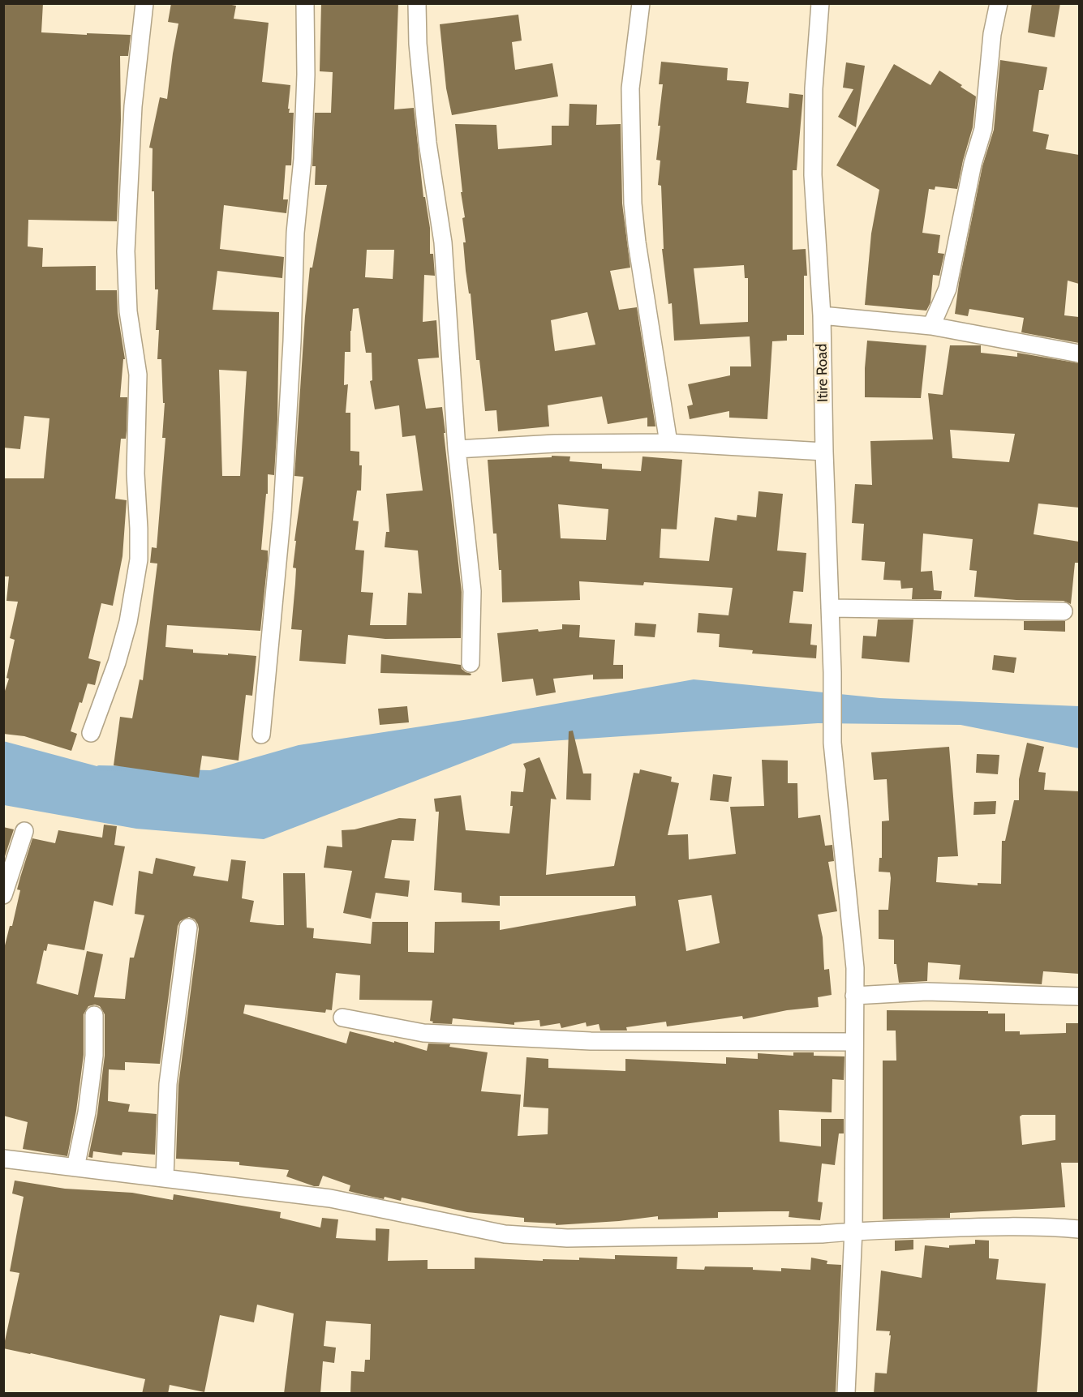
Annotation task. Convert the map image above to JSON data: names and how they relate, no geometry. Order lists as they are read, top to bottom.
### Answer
{
  "streets": {
    "street": ["Itire Road"]
  }
}
